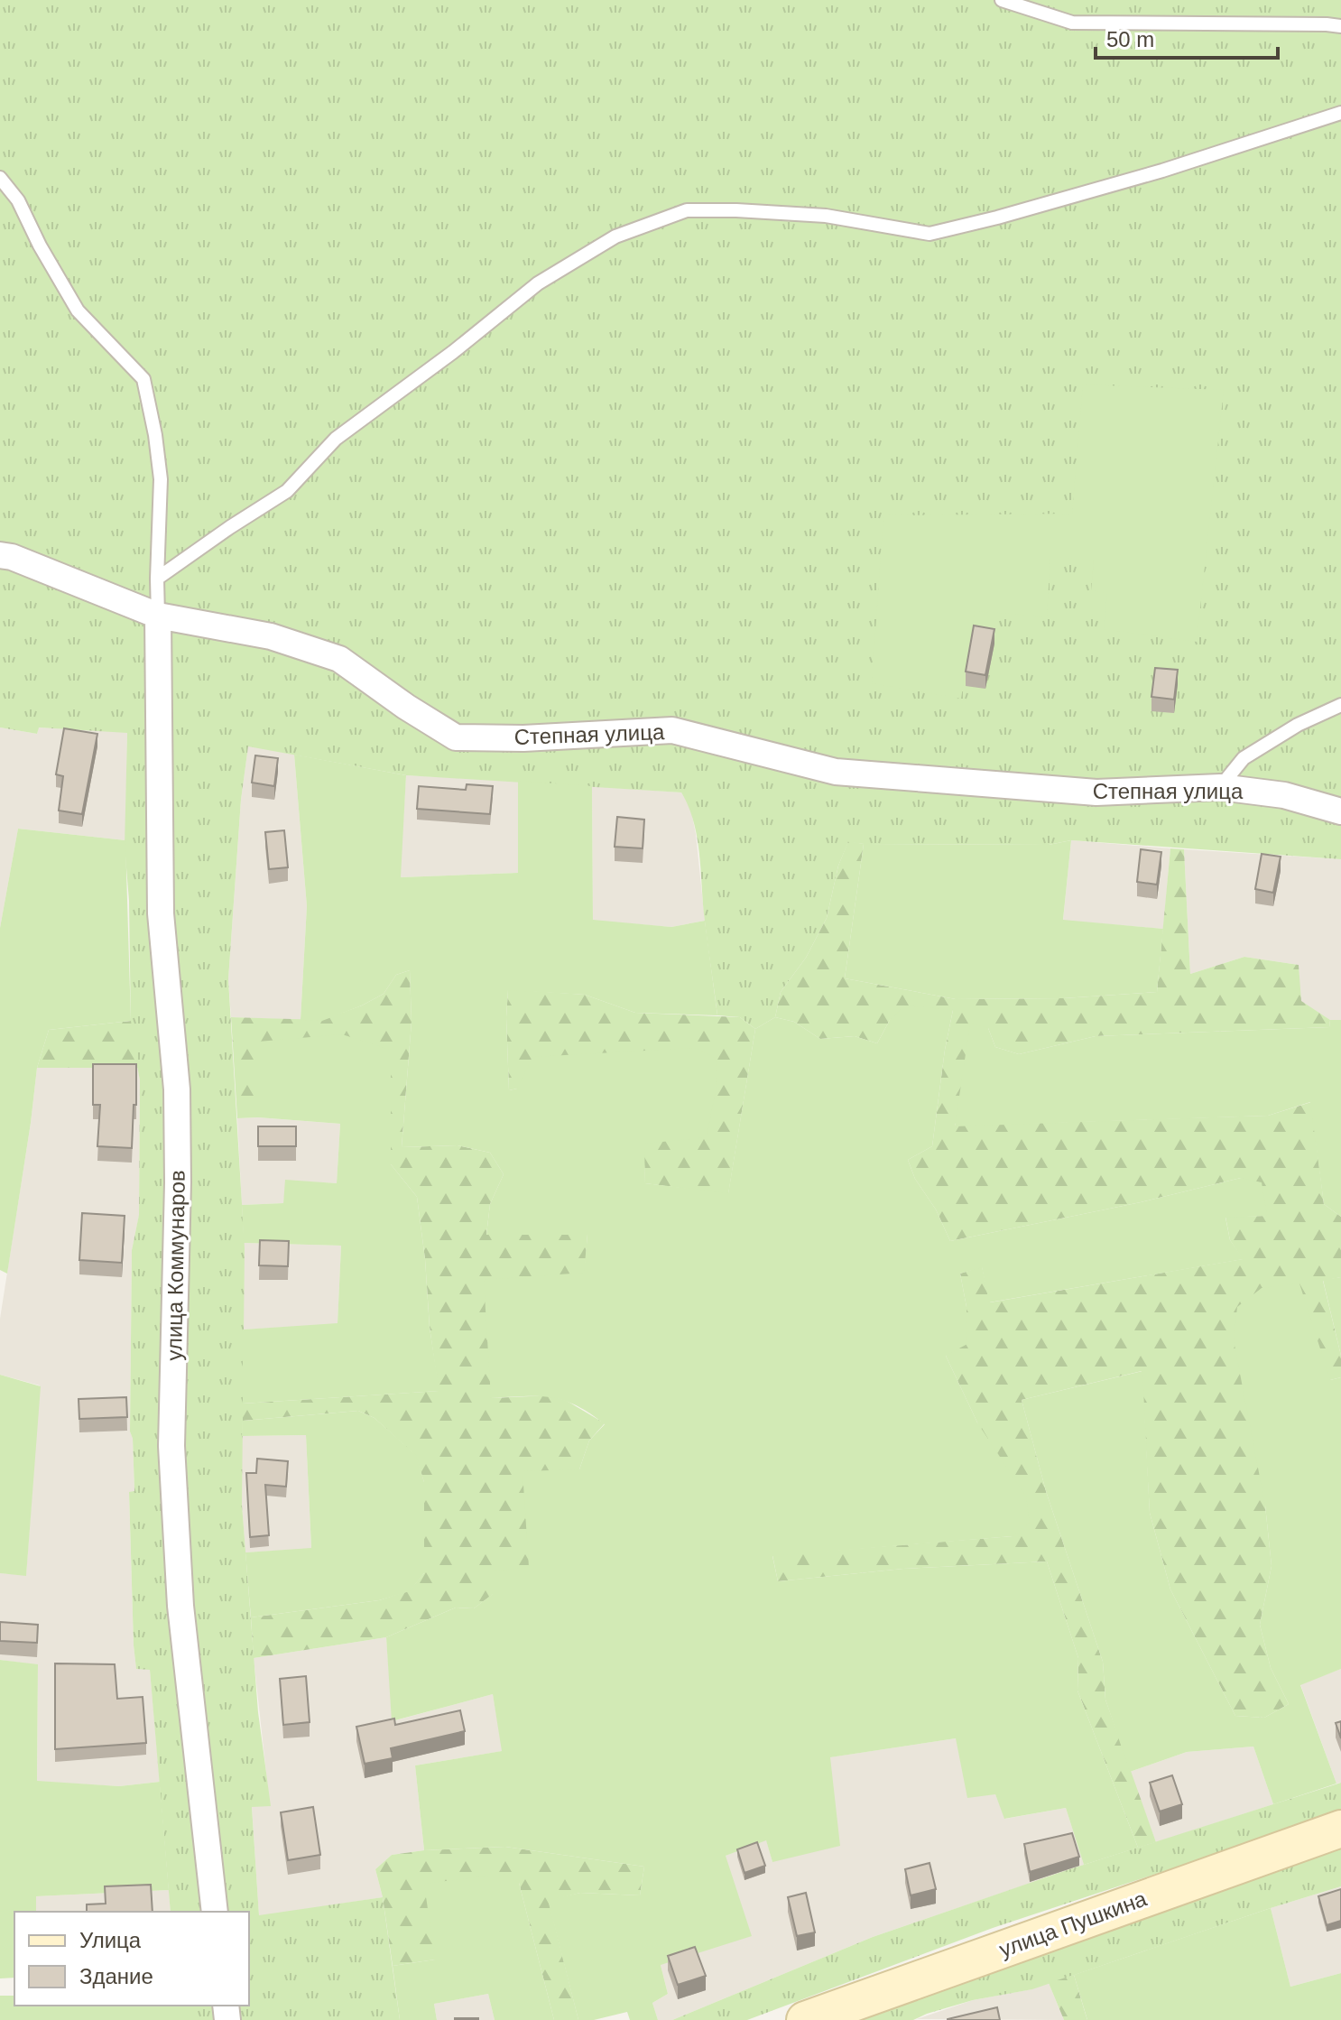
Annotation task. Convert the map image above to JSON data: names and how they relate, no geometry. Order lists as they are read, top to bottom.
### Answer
{
  "streets": {
    "street": ["Степная улица", "улица Коммунаров", "улица Пушкина"]
  },
  "crossings": [
    ["Степная улица", "улица Коммунаров"]
  ],
  "legend": ["Улица", "Здание"],
  "scale_bar": "50 m"
}
